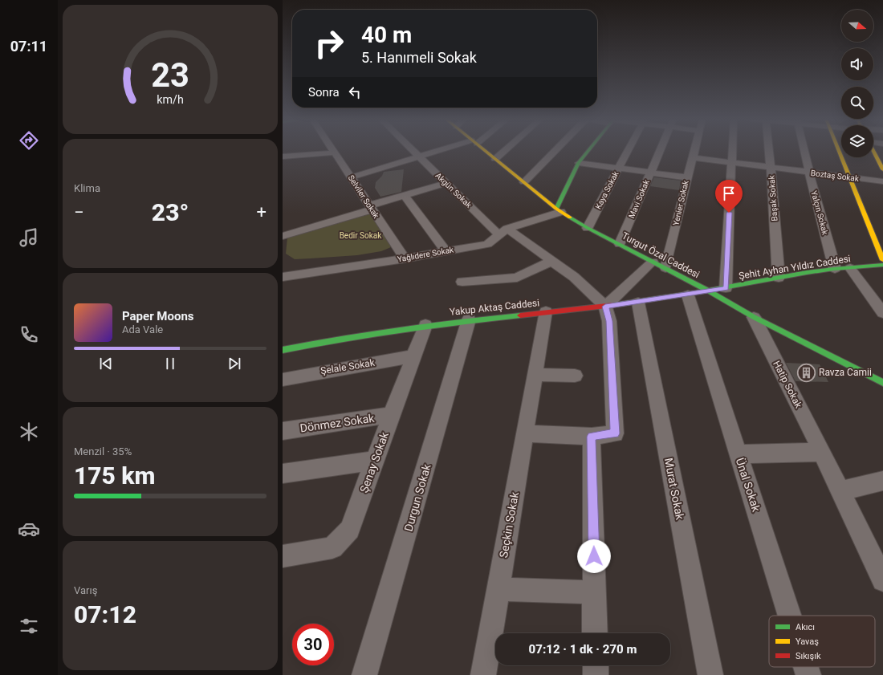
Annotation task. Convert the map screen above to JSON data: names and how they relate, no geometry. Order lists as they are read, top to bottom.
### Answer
{
  "streets": {
    "main road": ["Turgut Özal Caddesi", "Şehit Ayhan Yıldız Caddesi", "Yakup Aktaş Caddesi"],
    "street": [
      "Boztaş Sokak",
      "Akgün Sokak",
      "Kaya Sokak",
      "Selviler Sokak",
      "Başak Sokak",
      "Mavi Sokak",
      "Yenier Sokak",
      "Yalçın Sokak",
      "Yağlıdere Sokak",
      "Şelale Sokak",
      "Hatip Sokak",
      "Dönmez Sokak",
      "Şenay Sokak",
      "Ünal Sokak",
      "Murat Sokak",
      "Durgun Sokak",
      "Seçkin Sokak"
    ]
  },
  "crossings": [
    ["Boztaş Sokak", "Başak Sokak"],
    ["Boztaş Sokak", "Yenier Sokak"],
    ["Boztaş Sokak", "Yalçın Sokak"],
    ["Akgün Sokak", "Yağlıdere Sokak"],
    ["Akgün Sokak", "Yakup Aktaş Caddesi"],
    ["Kaya Sokak", "Turgut Özal Caddesi"],
    ["Selviler Sokak", "Yağlıdere Sokak"],
    ["Başak Sokak", "Şehit Ayhan Yıldız Caddesi"],
    ["Mavi Sokak", "Turgut Özal Caddesi"],
    ["Yenier Sokak", "Turgut Özal Caddesi"],
    ["Yalçın Sokak", "Şehit Ayhan Yıldız Caddesi"],
    ["Yağlıdere Sokak", "Turgut Özal Caddesi"],
    ["Turgut Özal Caddesi", "Şehit Ayhan Yıldız Caddesi"],
    ["Turgut Özal Caddesi", "Yakup Aktaş Caddesi"],
    ["Turgut Özal Caddesi", "Hatip Sokak"],
    ["Şehit Ayhan Yıldız Caddesi", "Yakup Aktaş Caddesi"],
    ["Yakup Aktaş Caddesi", "Şenay Sokak"],
    ["Yakup Aktaş Caddesi", "Ünal Sokak"],
    ["Yakup Aktaş Caddesi", "Murat Sokak"],
    ["Yakup Aktaş Caddesi", "Durgun Sokak"],
    ["Yakup Aktaş Caddesi", "Seçkin Sokak"],
    ["Şelale Sokak", "Şenay Sokak"],
    ["Dönmez Sokak", "Şenay Sokak"]
  ],
  "parks": ["Bedir Sokak"],
  "places": {
    "building": ["Ravza Camii"]
  },
  "legend": ["Akıcı", "Yavaş", "Sıkışık"],
  "north": "right",
  "page": {
    "tabs": "07:11",
    "turn": ["40 m", "5. Hanımeli Sokak"],
    "then": "Sonra",
    "tile": [
      "Klima",
      ["Menzil · 35%", "175 km"],
      ["Varış", "07:12"]
    ],
    "heat": ["−", "23°", "+"],
    "song": ["Paper Moons", "Ada Vale"],
    "limit": "30",
    "trip": "07:12 · 1 dk · 270 m",
    "gauge": ["23", "km/h"]
  }
}
